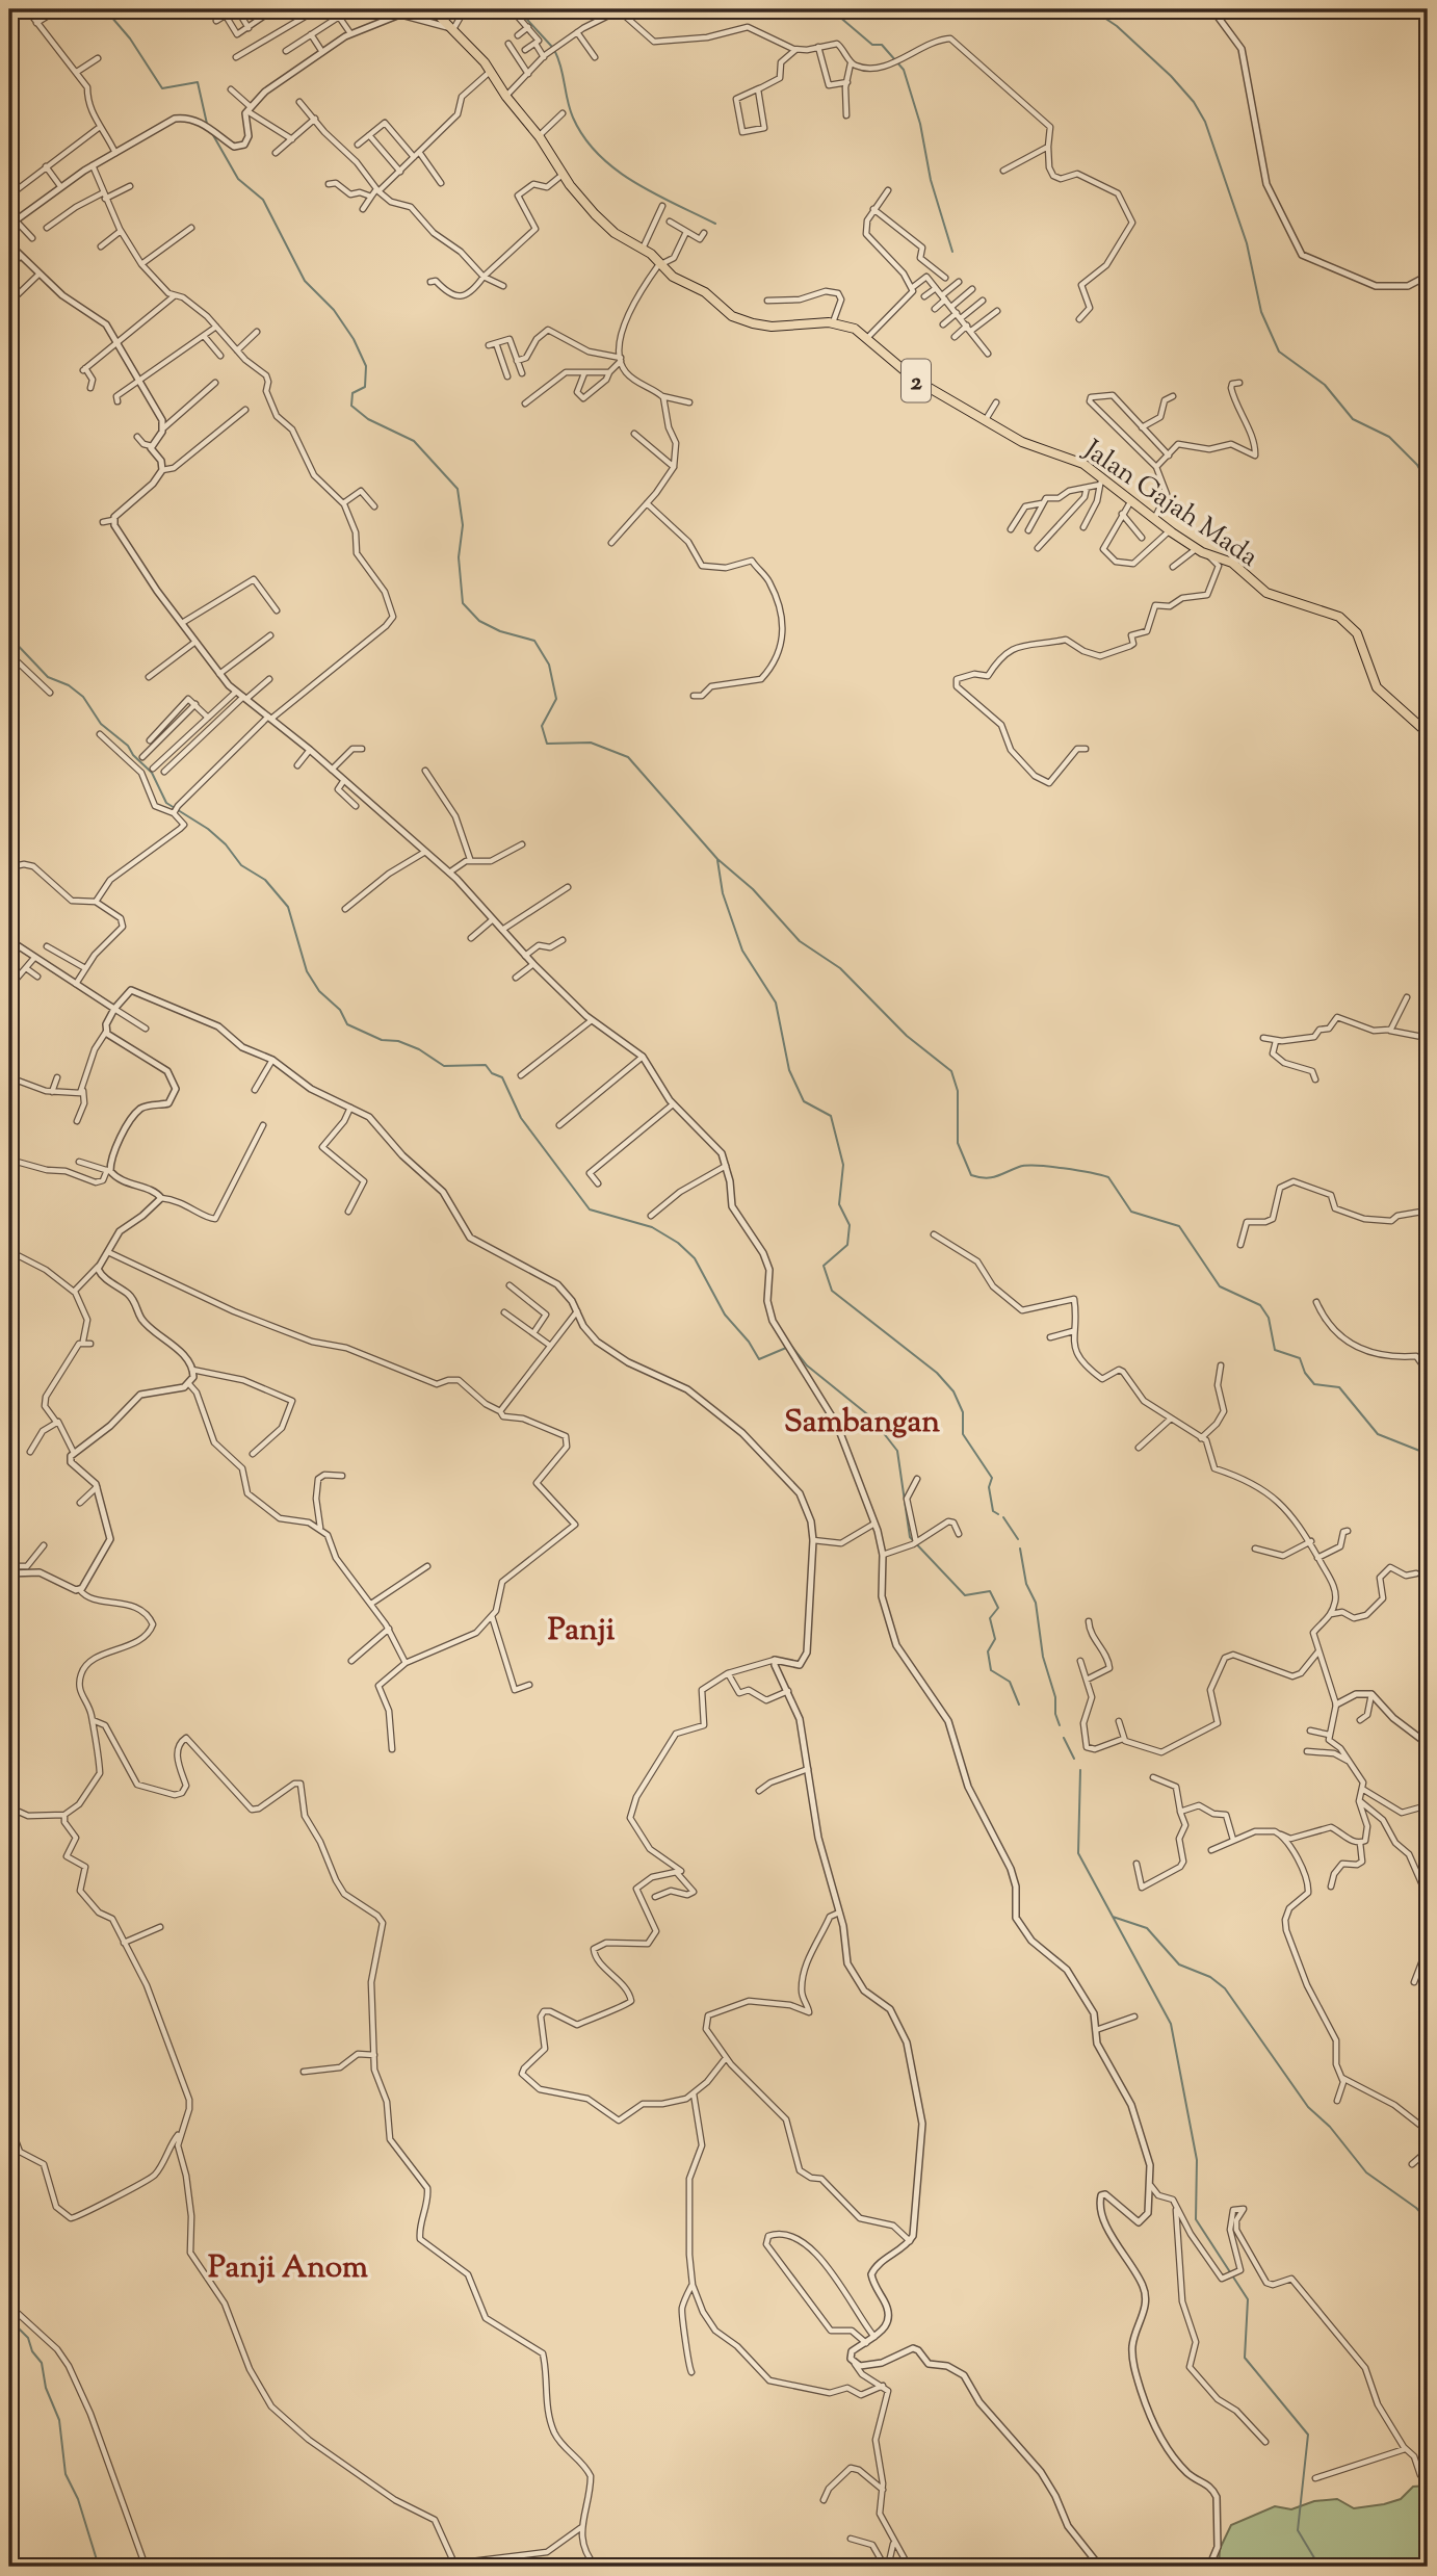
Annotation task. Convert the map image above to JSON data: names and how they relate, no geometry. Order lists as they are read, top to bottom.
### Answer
{
  "streets": {
    "highway": ["2", "Jalan Gajah Mada"]
  },
  "districts": ["Sambangan", "Panji", "Panji Anom"]
}
